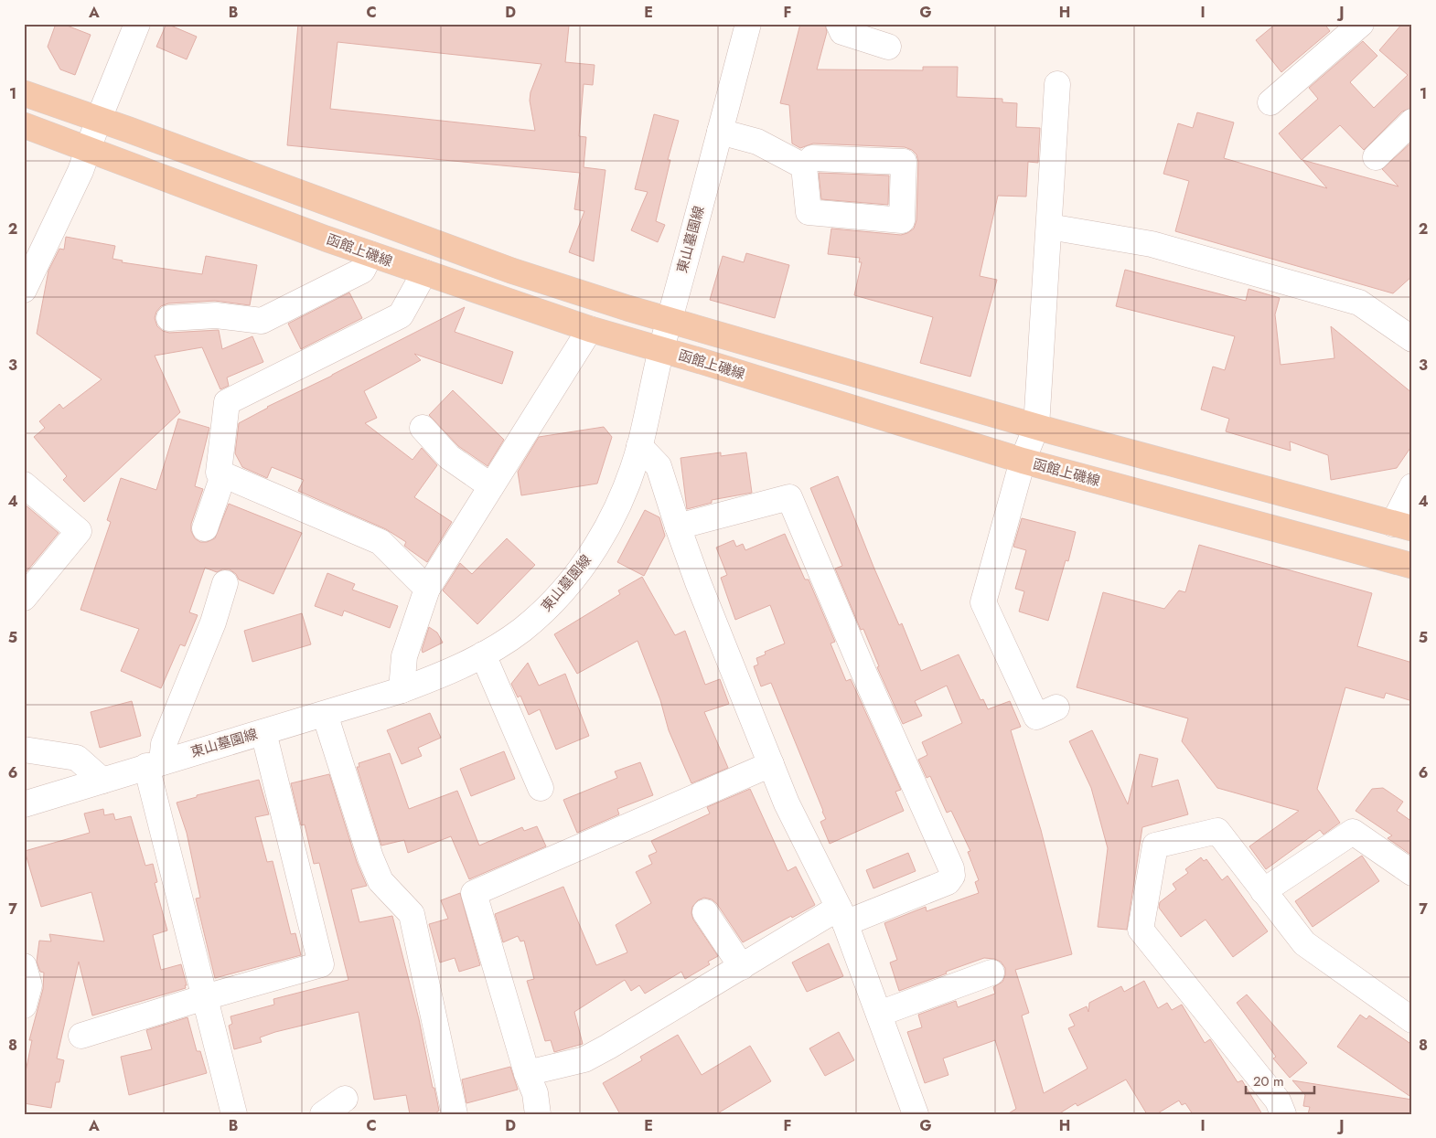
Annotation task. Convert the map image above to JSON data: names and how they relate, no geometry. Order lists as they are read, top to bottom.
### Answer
{
  "streets": {
    "main road": ["函館上磯線"],
    "street": ["東山墓園線"]
  },
  "crossings": [
    ["東山墓園線", "函館上磯線"]
  ],
  "scale_bar": "20 m",
  "grid": {
    "columns": [
      "A",
      "B",
      "C",
      "D",
      "E",
      "F",
      "G",
      "H",
      "I",
      "J"
    ],
    "rows": [
      "1",
      "2",
      "3",
      "4",
      "5",
      "6",
      "7",
      "8"
    ]
  }
}
